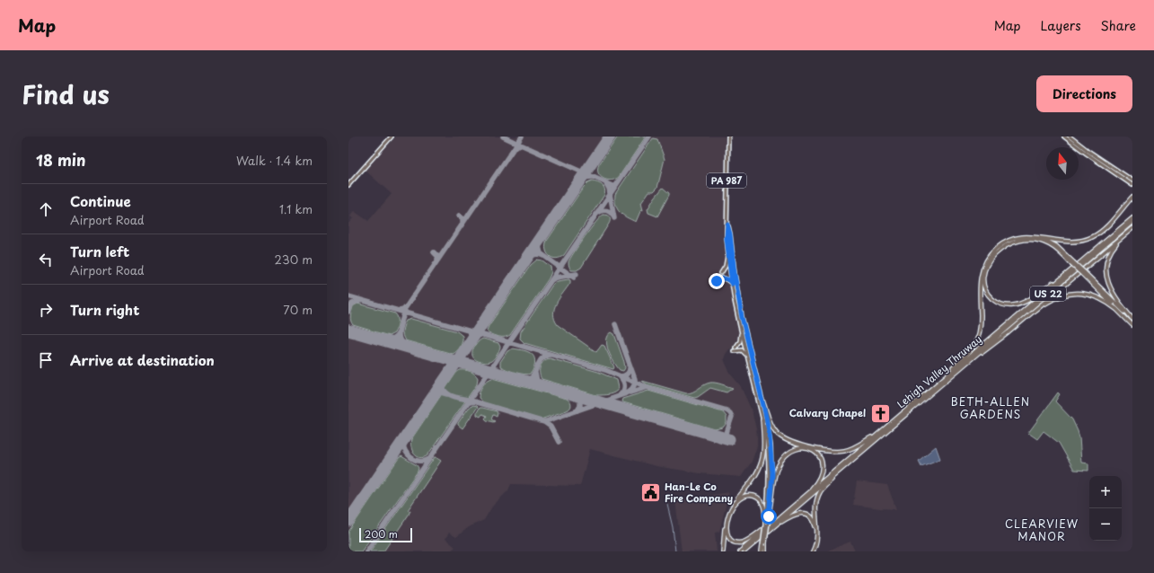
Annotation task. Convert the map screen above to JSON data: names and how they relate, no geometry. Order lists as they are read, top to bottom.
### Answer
{
  "streets": {
    "highway": ["US 22", "Lehigh Valley Thruway"],
    "main road": ["PA 987"]
  },
  "districts": ["BETH-ALLEN GARDENS", "CLEARVIEW MANOR"],
  "places": {
    "church": ["Calvary Chapel"],
    "public building": ["Han-Le Co Fire Company"]
  },
  "scale_bar": "200 m",
  "north": "top",
  "page": {
    "header": "Map",
    "nav": ["Map", "Layers", "Share"],
    "title": "Find us",
    "buttons": "Directions",
    "heading": ["18 min", "Walk · 1.4 km"],
    "list": [
      ["Continue", "Airport Road", "1.1 km"],
      ["Turn left", "Airport Road", "230 m"],
      ["Turn right", "70 m"],
      "Arrive at destination"
    ],
    "map_buttons": ["+", "−"],
    "scale": "200 m"
  }
}
